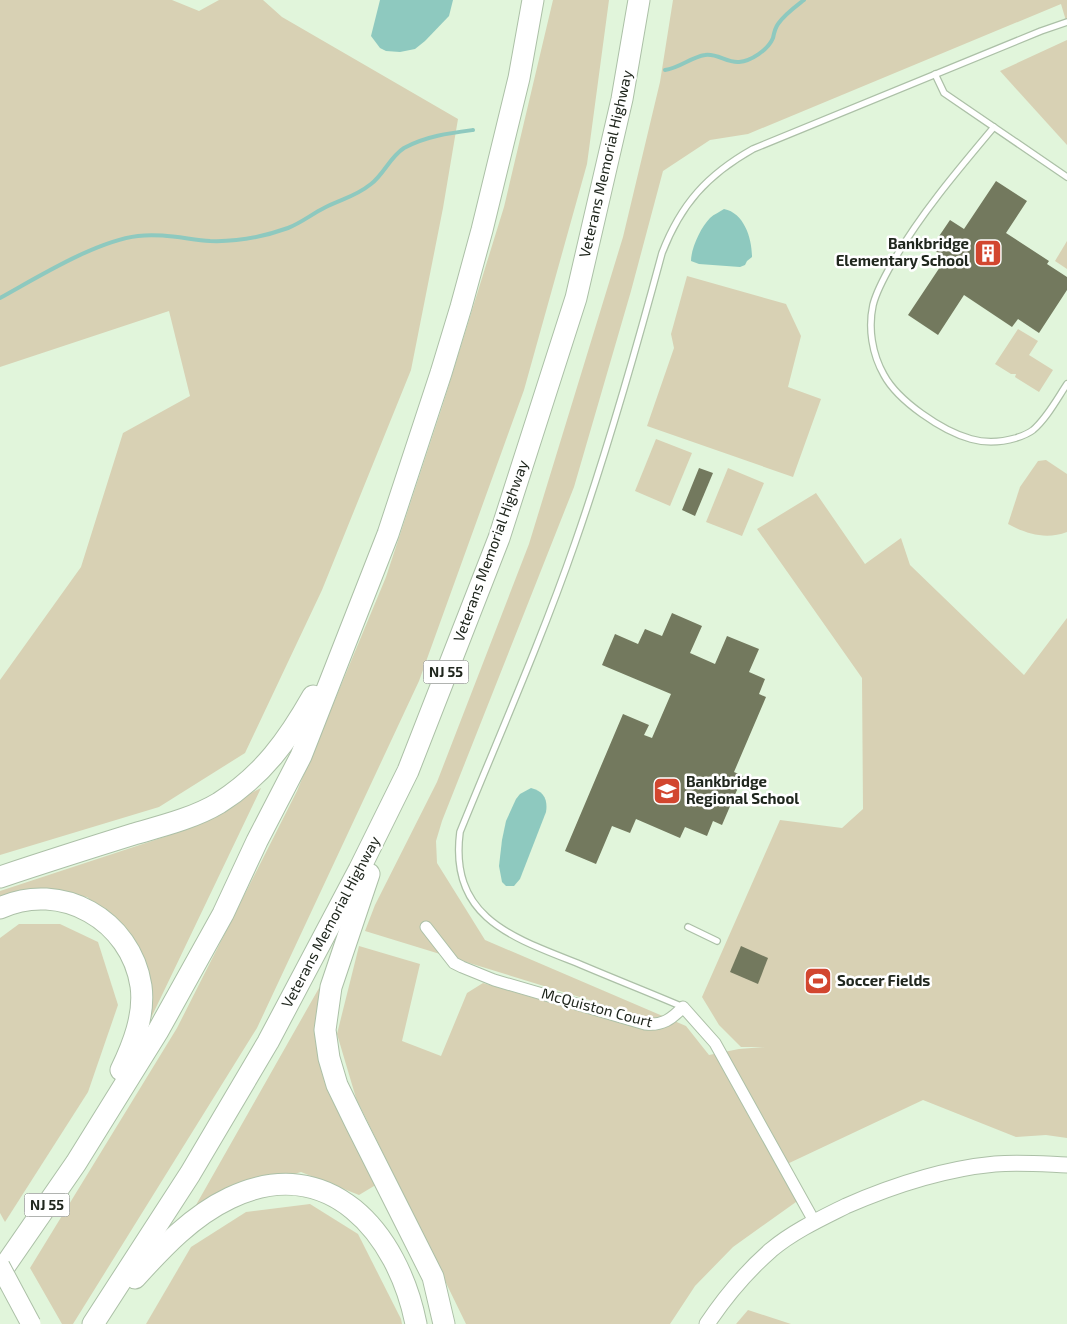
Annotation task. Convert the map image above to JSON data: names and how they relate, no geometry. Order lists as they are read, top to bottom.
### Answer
{
  "streets": {
    "highway": ["Veterans Memorial Highway", "NJ 55"],
    "street": ["McQuiston Court"]
  },
  "places": {
    "building": ["Bankbridge Elementary School"],
    "school or university": ["Bankbridge Regional School"],
    "sports": ["Soccer Fields"]
  }
}
